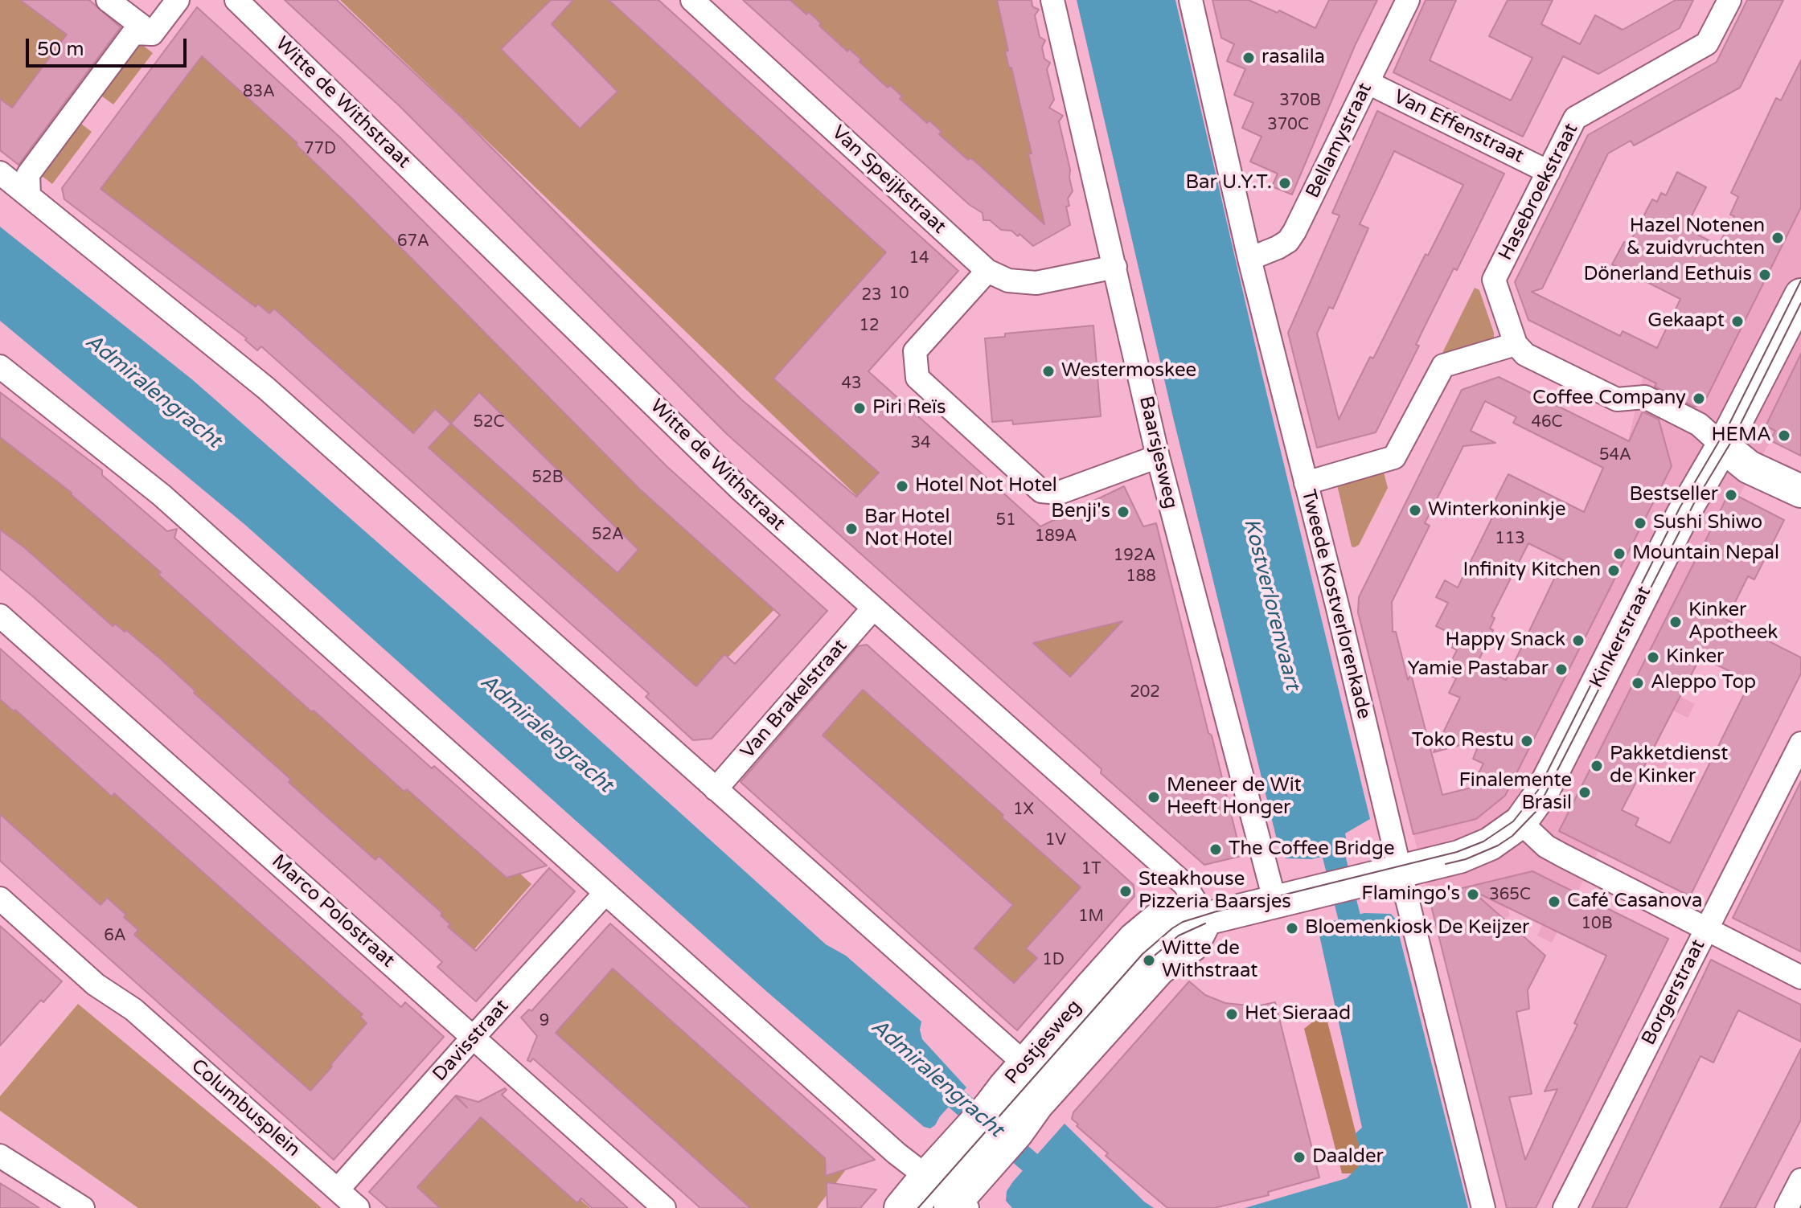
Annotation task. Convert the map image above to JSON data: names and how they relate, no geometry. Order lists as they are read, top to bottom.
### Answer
{
  "streets": {
    "street": [
      "Witte de Withstraat",
      "Van Effenstraat",
      "Bellamystraat",
      "Van Speijkstraat",
      "Hasebroekstraat",
      "Baarsjesweg",
      "Tweede Kostverlorenkade",
      "Kinkerstraat",
      "Van Brakelstraat",
      "Marco Polostraat",
      "Borgerstraat",
      "Davisstraat",
      "Postjesweg",
      "Columbusplein"
    ]
  },
  "crossings": [
    ["Witte de Withstraat", "Van Brakelstraat"],
    ["Witte de Withstraat", "Postjesweg"],
    ["Van Effenstraat", "Bellamystraat"],
    ["Van Effenstraat", "Hasebroekstraat"],
    ["Bellamystraat", "Tweede Kostverlorenkade"],
    ["Van Speijkstraat", "Baarsjesweg"],
    ["Baarsjesweg", "Postjesweg"],
    ["Tweede Kostverlorenkade", "Kinkerstraat"],
    ["Kinkerstraat", "Postjesweg"],
    ["Marco Polostraat", "Davisstraat"],
    ["Davisstraat", "Columbusplein"]
  ],
  "water": ["Admiralengracht", "Kostverlorenvaart"],
  "places": [
    "rasalila",
    "Bar U.Y.T.",
    "Hazel Notenen & zuidvruchten",
    "Dönerland Eethuis",
    "Gekaapt",
    "Westermoskee",
    "Coffee Company",
    "Piri Reïs",
    "HEMA",
    "Hotel Not Hotel",
    "Bestseller",
    "Winterkoninkje",
    "Benji's",
    "Sushi Shiwo",
    "Bar Hotel Not Hotel",
    "Mountain Nepal",
    "Infinity Kitchen",
    "Kinker Apotheek",
    "Happy Snack",
    "Kinker",
    "Yamie Pastabar",
    "Aleppo Top",
    "Toko Restu",
    "Pakketdienst de Kinker",
    "Finalemente Brasil",
    "Meneer de Wit Heeft Honger",
    "The Coffee Bridge",
    "Steakhouse Pizzeria Baarsjes",
    "Flamingo's",
    "Café Casanova",
    "Bloemenkiosk De Keijzer",
    "Witte de Withstraat",
    "Het Sieraad",
    "Daalder"
  ],
  "house_numbers": [
    "83A",
    "370B",
    "370C",
    "77D",
    "67A",
    "14",
    "10",
    "23",
    "12",
    "43",
    "52C",
    "46C",
    "34",
    "54A",
    "52B",
    "51",
    "52A",
    "189A",
    "113",
    "192A",
    "188",
    "202",
    "1X",
    "1V",
    "1T",
    "365C",
    "1M",
    "10B",
    "6A",
    "1D",
    "9"
  ],
  "scale_bar": "50 m"
}
